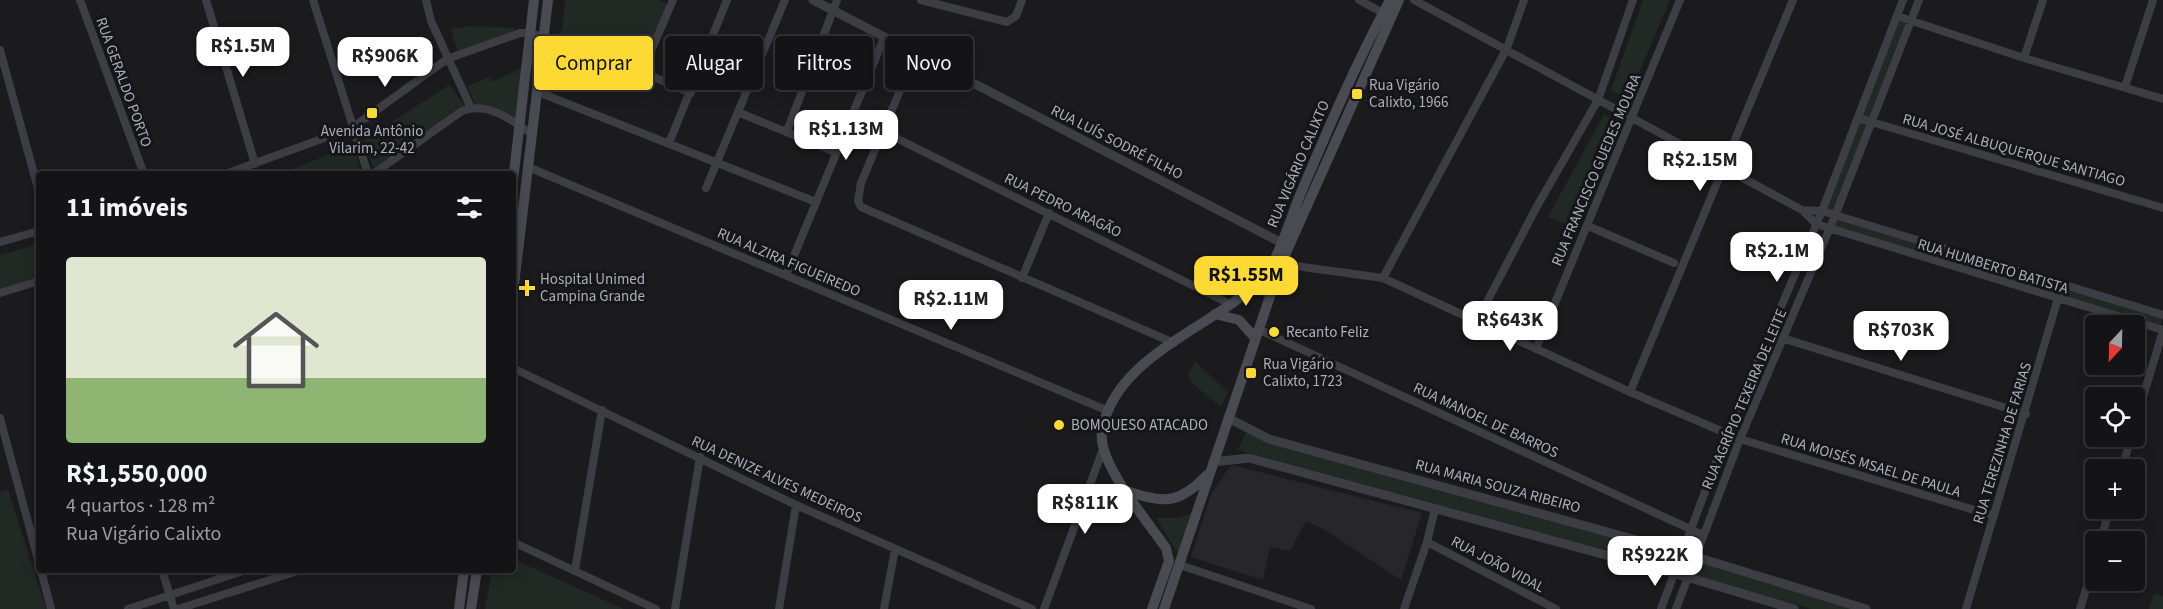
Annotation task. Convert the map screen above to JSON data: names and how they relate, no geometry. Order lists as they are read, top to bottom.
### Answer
{
  "streets": {
    "main road": ["RUA VIGÁRIO CALIXTO"],
    "street": [
      "RUA GERALDO PORTO",
      "RUA LUÍS SODRÉ FILHO",
      "RUA JOSÉ ALBUQUERQUE SANTIAGO",
      "RUA FRANCISCO GUEDES MOURA",
      "RUA PEDRO ARAGÃO",
      "RUA ALZIRA FIGUEIREDO",
      "RUA HUMBERTO BATISTA",
      "RUA AGRÍPIO TEXEIRA DE LEITE",
      "RUA MANOEL DE BARROS",
      "RUA TEREZINHA DE FARIAS",
      "RUA MOISÉS MSAEL DE PAULA",
      "RUA DENIZE ALVES MEDEIROS",
      "RUA MARIA SOUZA RIBEIRO",
      "RUA JOÃO VIDAL"
    ]
  },
  "crossings": [
    ["RUA LUÍS SODRÉ FILHO", "RUA VIGÁRIO CALIXTO"],
    ["RUA JOSÉ ALBUQUERQUE SANTIAGO", "RUA AGRÍPIO TEXEIRA DE LEITE"],
    ["RUA VIGÁRIO CALIXTO", "RUA PEDRO ARAGÃO"],
    ["RUA VIGÁRIO CALIXTO", "RUA ALZIRA FIGUEIREDO"],
    ["RUA VIGÁRIO CALIXTO", "RUA MANOEL DE BARROS"],
    ["RUA VIGÁRIO CALIXTO", "RUA MOISÉS MSAEL DE PAULA"],
    ["RUA VIGÁRIO CALIXTO", "RUA MARIA SOUZA RIBEIRO"],
    ["RUA FRANCISCO GUEDES MOURA", "RUA MOISÉS MSAEL DE PAULA"],
    ["RUA HUMBERTO BATISTA", "RUA AGRÍPIO TEXEIRA DE LEITE"],
    ["RUA HUMBERTO BATISTA", "RUA TEREZINHA DE FARIAS"],
    ["RUA AGRÍPIO TEXEIRA DE LEITE", "RUA MANOEL DE BARROS"],
    ["RUA AGRÍPIO TEXEIRA DE LEITE", "RUA MOISÉS MSAEL DE PAULA"],
    ["RUA AGRÍPIO TEXEIRA DE LEITE", "RUA MARIA SOUZA RIBEIRO"],
    ["RUA TEREZINHA DE FARIAS", "RUA MOISÉS MSAEL DE PAULA"]
  ],
  "places": {
    "transit": ["Rua Vigário Calixto, 1966", "Avenida Antônio Vilarim, 22-42", "Rua Vigário Calixto, 1723"],
    "health": ["Hospital Unimed Campina Grande"],
    "other": ["Recanto Feliz", "BOMQUESO ATACADO"]
  },
  "north": "bottom",
  "page": {
    "price": [
      "R$1.5M",
      "R$906K",
      "R$1.13M",
      "R$2.15M",
      "R$2.1M",
      "R$1.55M",
      "R$2.11M",
      "R$643K",
      "R$703K",
      "R$811K",
      "R$922K"
    ],
    "chip": [
      "Comprar",
      "Alugar",
      "Filtros",
      "Novo"
    ],
    "heading": "11 imóveis",
    "list": [
      {
        "name": "R$1,550,000",
        "note": "4 quartos · 128 m² · Rua Vigário Calixto"
      }
    ],
    "map_buttons": ["+", "−"]
  }
}
